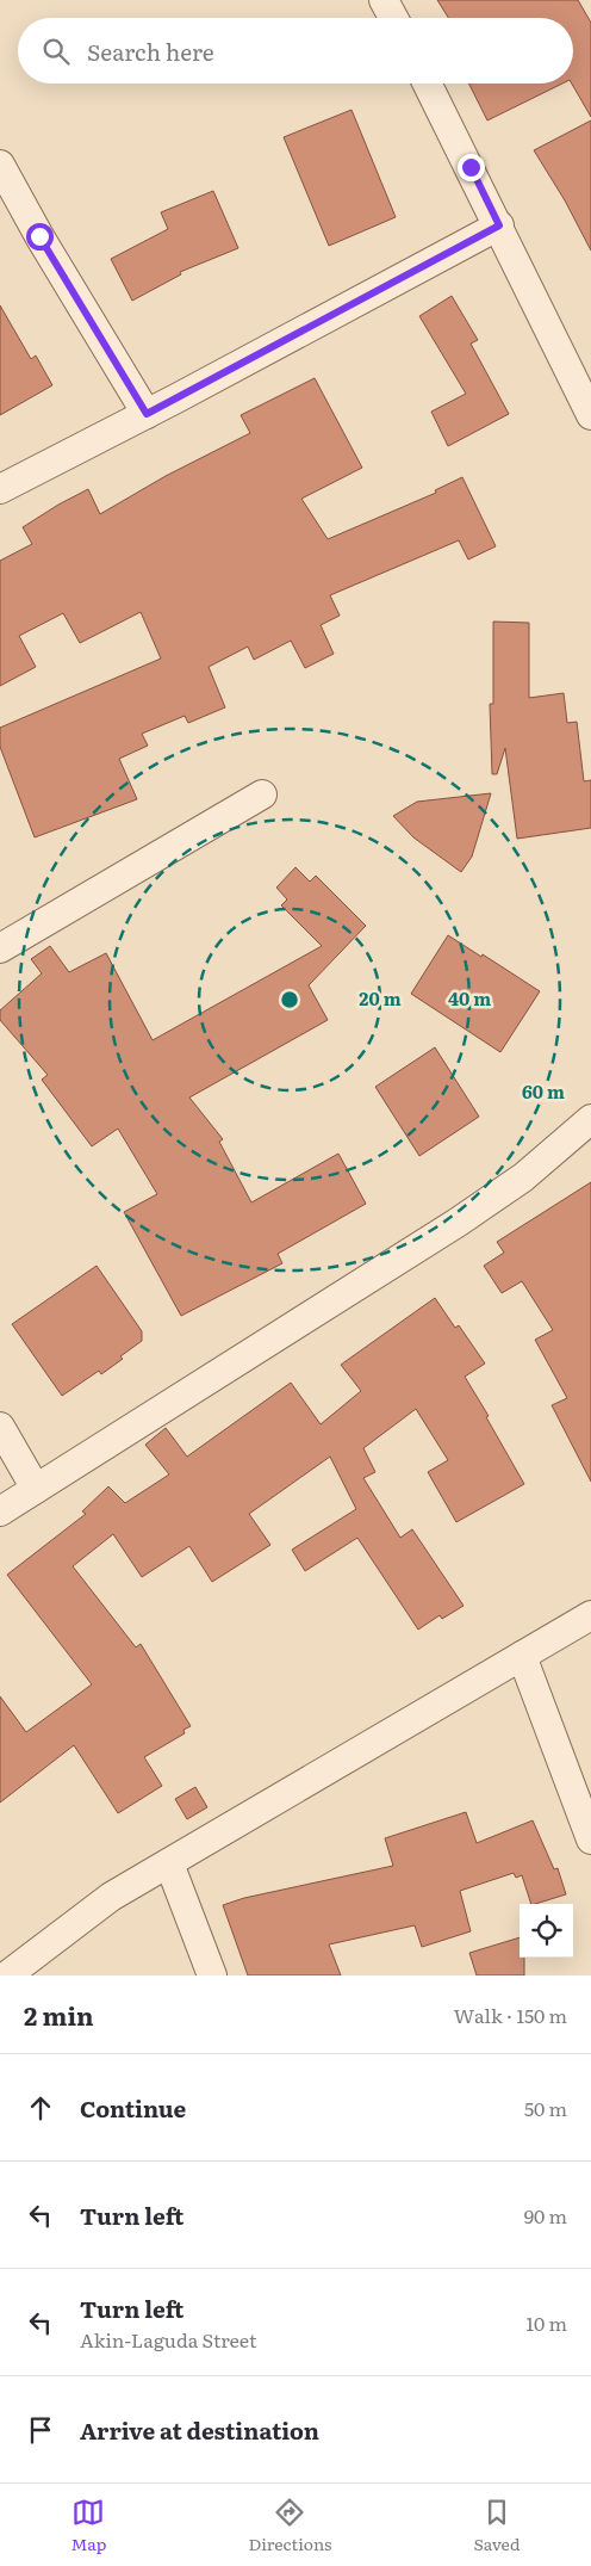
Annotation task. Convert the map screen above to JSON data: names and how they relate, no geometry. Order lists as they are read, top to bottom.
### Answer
{
  "page": {
    "search": "Search here",
    "heading": ["2 min", "Walk · 150 m"],
    "list": [
      ["Continue", "50 m"],
      ["Turn left", "90 m"],
      ["Turn left", "Akin-Laguda Street", "10 m"],
      "Arrive at destination"
    ],
    "nav": ["Map", "Directions", "Saved"]
  },
  "rings": ["20 m", "40 m", "60 m"]
}
